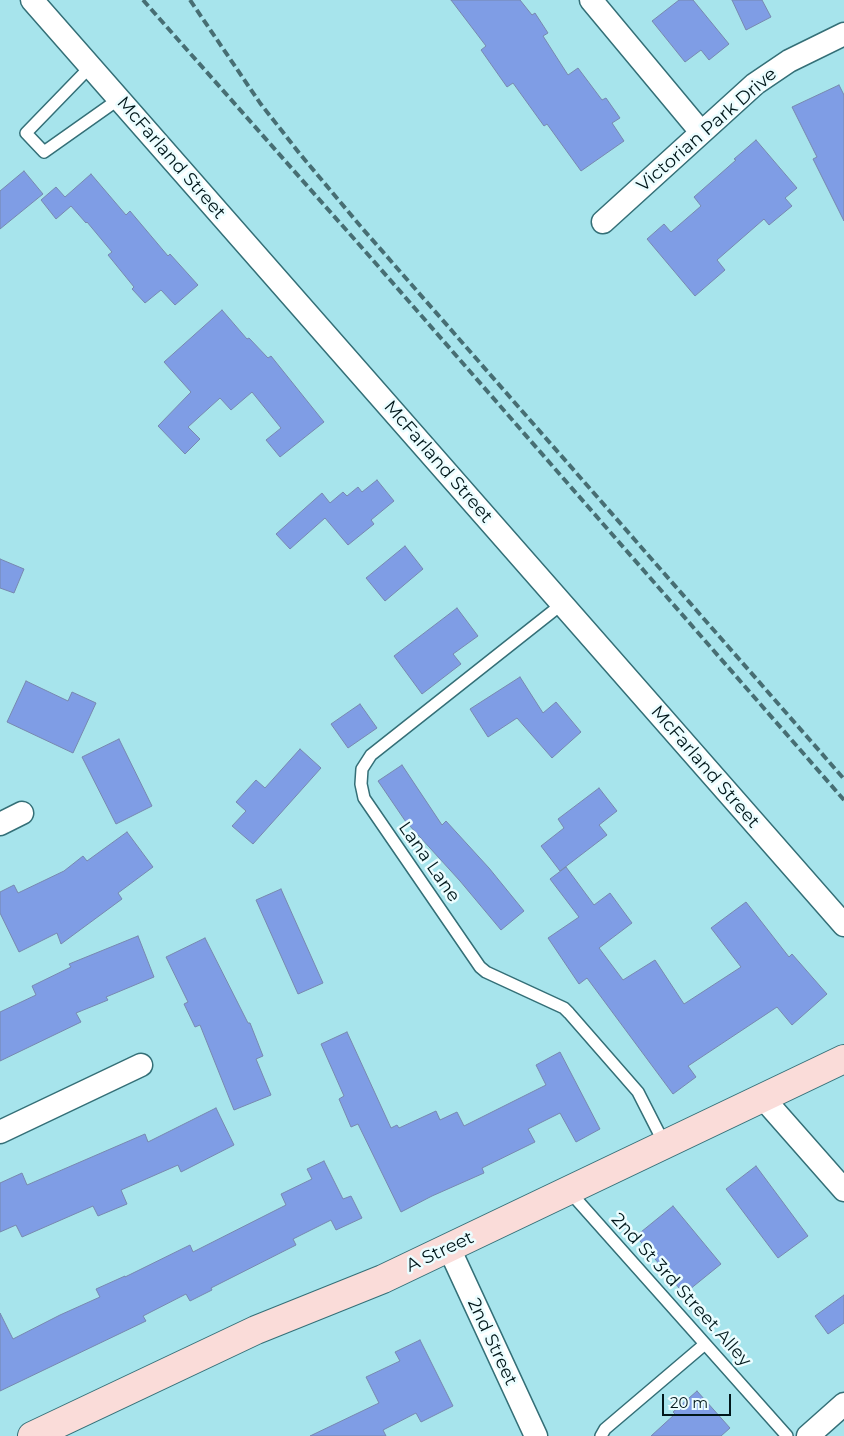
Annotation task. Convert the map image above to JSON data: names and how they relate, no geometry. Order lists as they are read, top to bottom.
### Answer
{
  "streets": {
    "street": [
      "Victorian Park Drive",
      "McFarland Street",
      "A Street",
      "2nd Street"
    ],
    "lane": ["Lana Lane", "2nd St 3rd Street Alley"]
  },
  "crossings": [
    ["McFarland Street", "Lana Lane"],
    ["Lana Lane", "A Street"],
    ["A Street", "2nd St 3rd Street Alley"],
    ["A Street", "2nd Street"]
  ],
  "scale_bar": "20 m"
}
